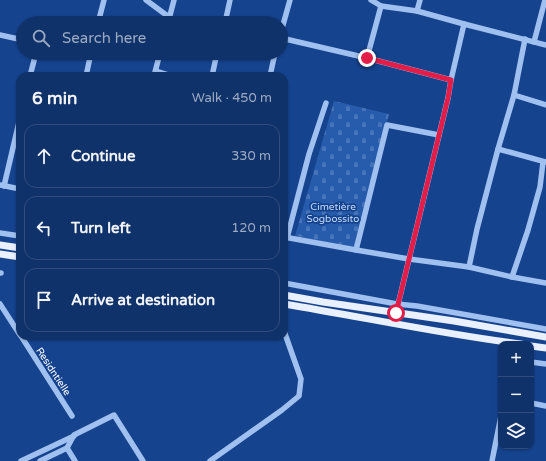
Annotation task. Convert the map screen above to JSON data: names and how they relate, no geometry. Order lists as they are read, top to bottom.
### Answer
{
  "streets": {
    "street": ["Residntielle"]
  },
  "parks": ["Cimetière Sogbossito"],
  "page": {
    "search": "Search here",
    "heading": ["6 min", "Walk · 450 m"],
    "list": [
      ["Continue", "330 m"],
      ["Turn left", "120 m"],
      "Arrive at destination"
    ],
    "map_buttons": ["+", "−"]
  }
}
